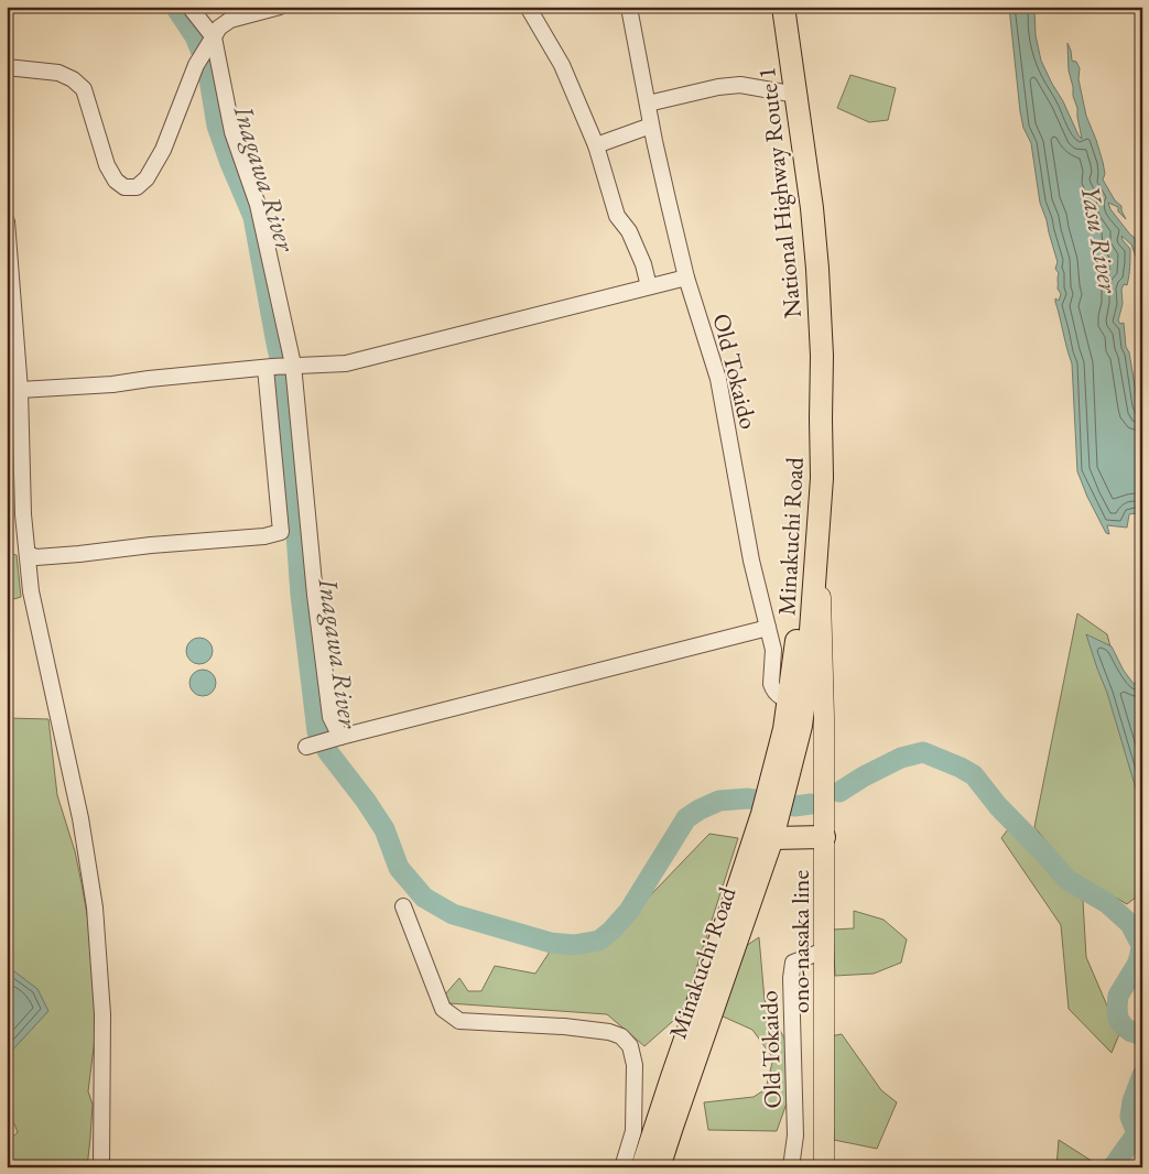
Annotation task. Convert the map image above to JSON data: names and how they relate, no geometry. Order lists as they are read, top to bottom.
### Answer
{
  "streets": {
    "highway": ["National Highway Route 1", "Minakuchi Road"],
    "main road": ["ono-nasaka line"],
    "street": ["Old Tokaido"]
  },
  "crossings": [
    ["National Highway Route 1", "Minakuchi Road"],
    ["Old Tokaido", "Minakuchi Road"],
    ["Old Tokaido", "ono-nasaka line"],
    ["Minakuchi Road", "ono-nasaka line"]
  ],
  "water": ["Inagawa River", "Yasu River"]
}
